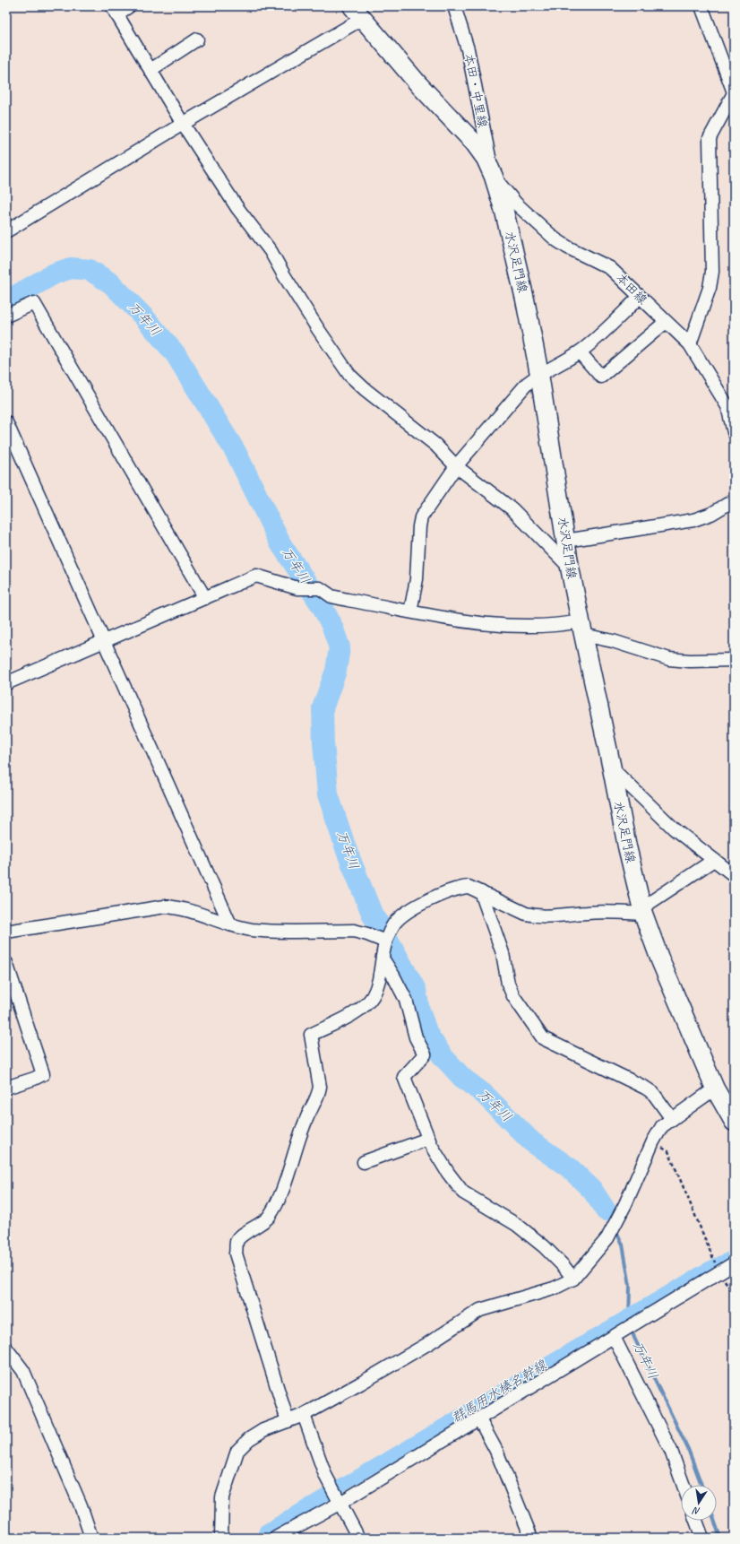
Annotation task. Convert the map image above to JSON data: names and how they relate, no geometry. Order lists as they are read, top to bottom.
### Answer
{
  "streets": {
    "main road": ["水沢足門線"],
    "street": ["本田・中里線", "本田線"]
  },
  "crossings": [
    ["本田・中里線", "水沢足門線"],
    ["本田・中里線", "本田線"],
    ["水沢足門線", "本田線"]
  ],
  "water": ["万年川", "群馬用水榛名幹線"],
  "north": "bottom"
}
